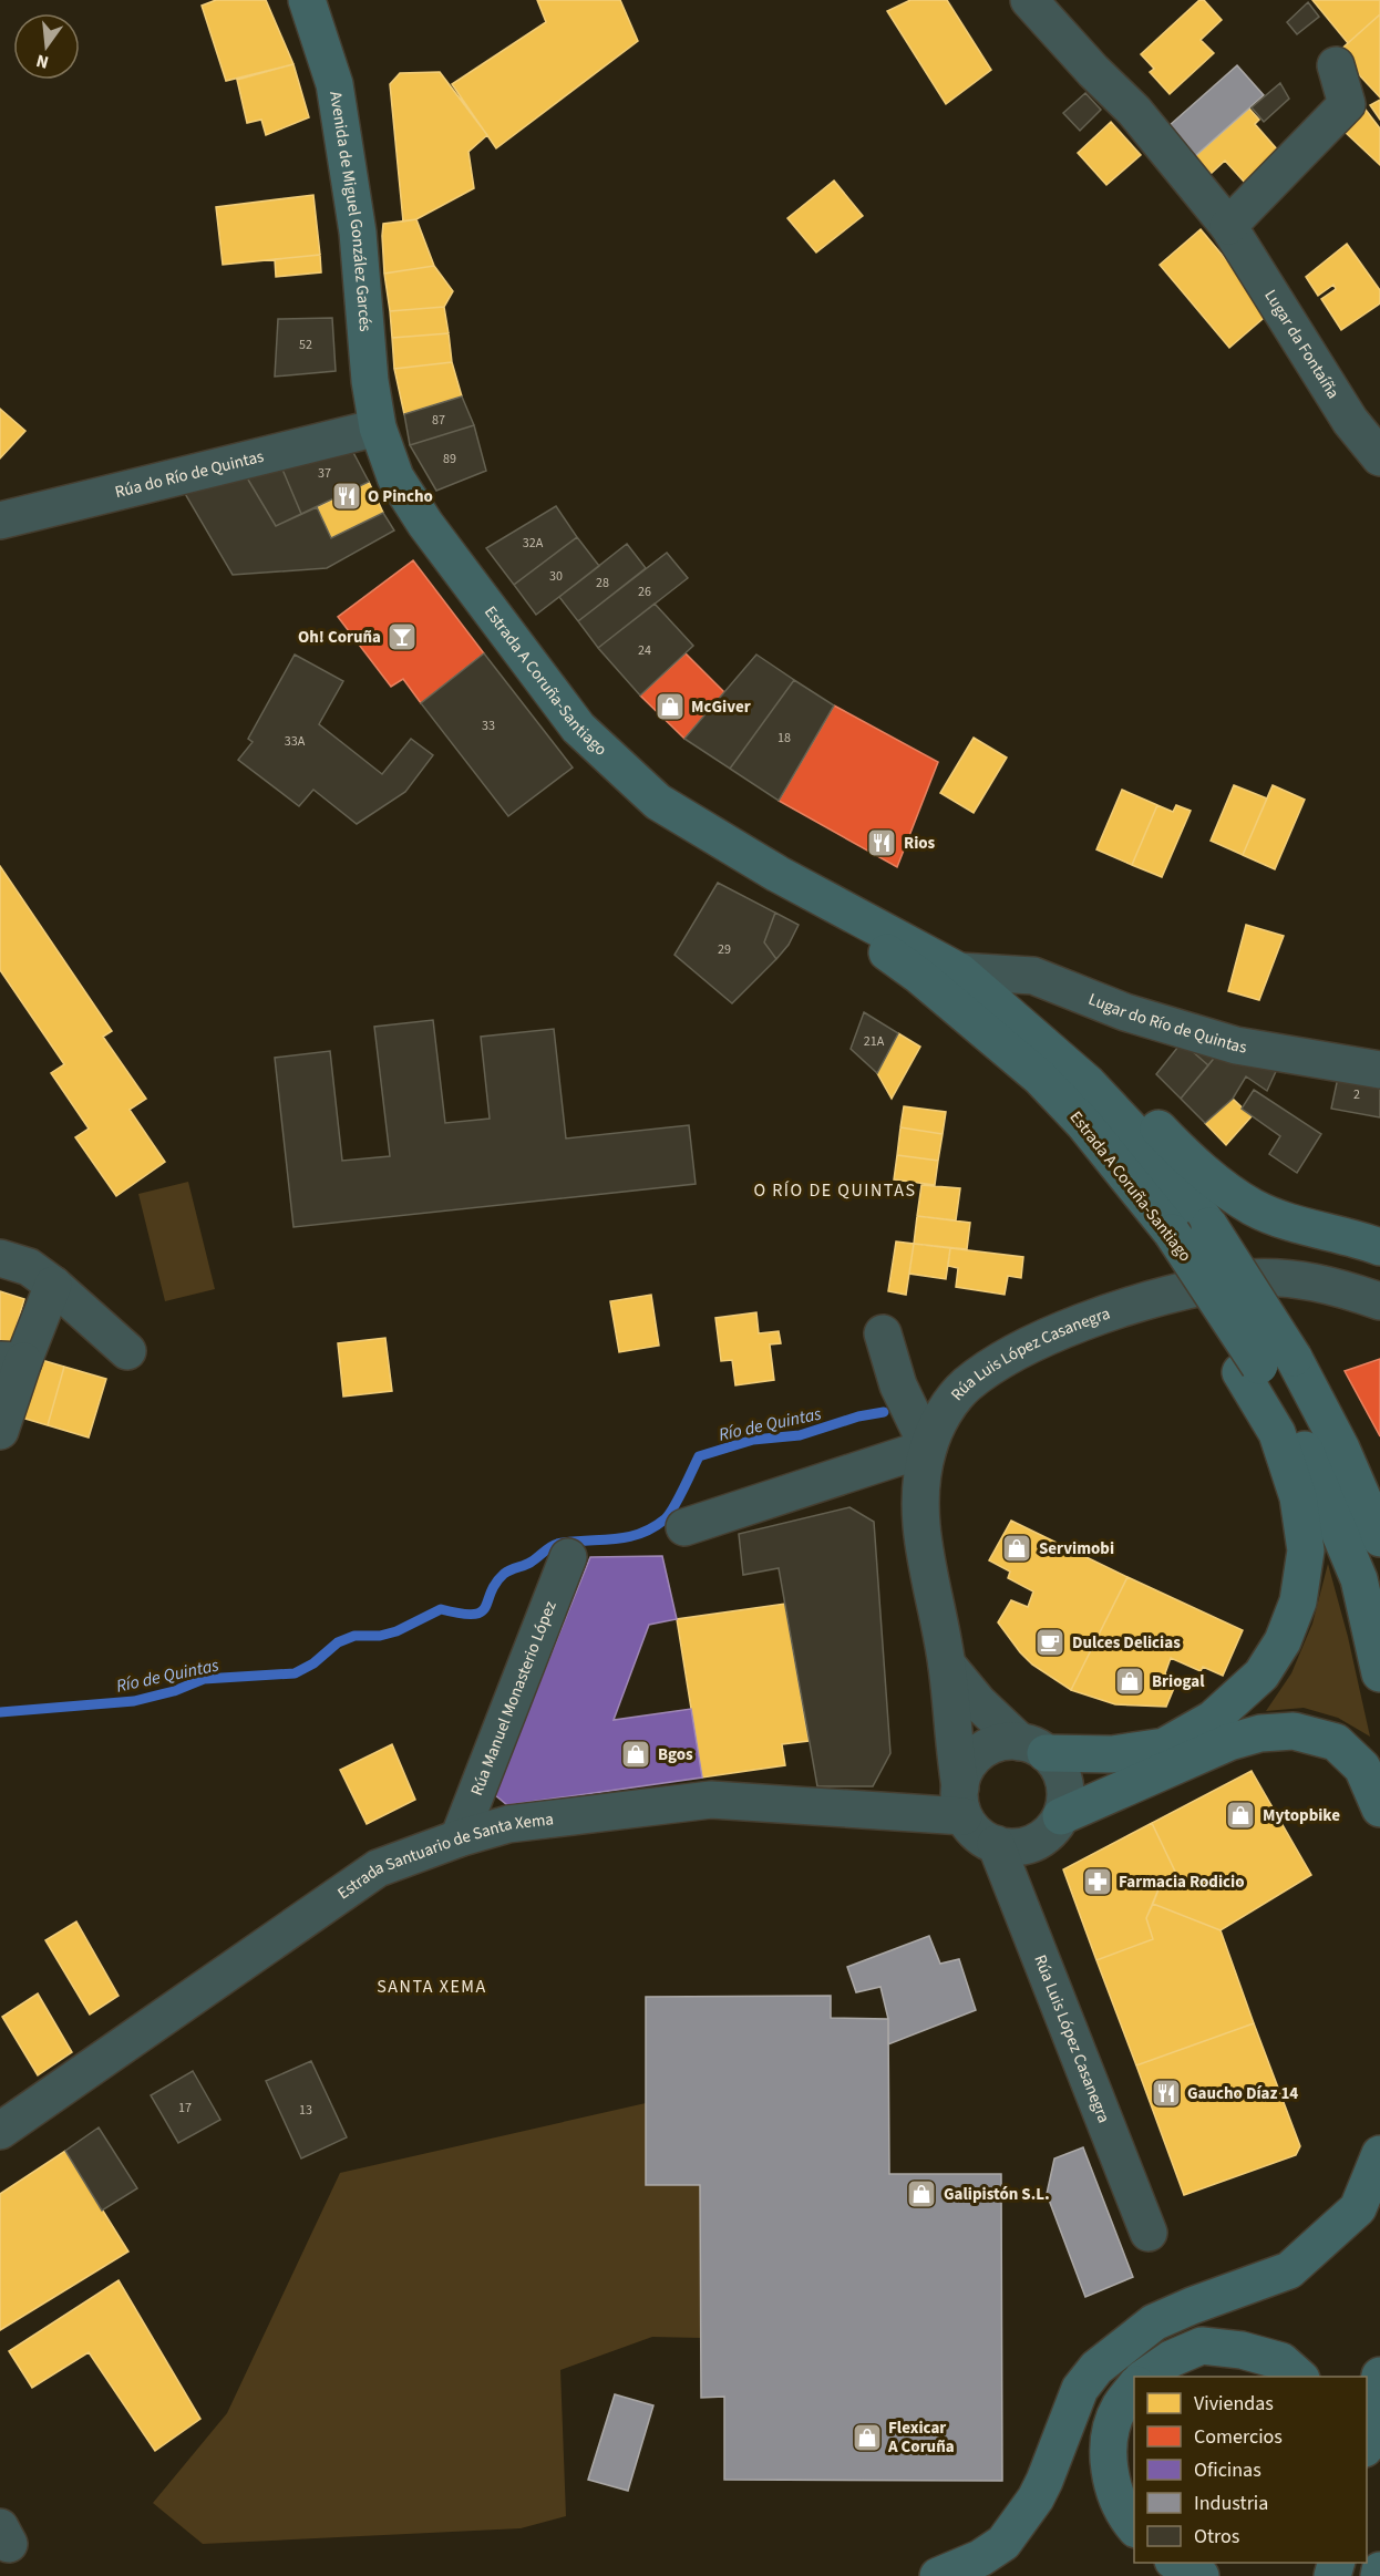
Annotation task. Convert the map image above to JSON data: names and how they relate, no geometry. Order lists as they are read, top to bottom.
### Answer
{
  "streets": {
    "highway": ["Avenida de Miguel González Garcés", "Estrada A Coruña-Santiago"],
    "street": [
      "Lugar da Fontaíña",
      "Rúa do Río de Quintas",
      "Lugar do Río de Quintas",
      "Rúa Luis López Casanegra",
      "Rúa Manuel Monasterio López",
      "Estrada Santuario de Santa Xema"
    ]
  },
  "crossings": [
    ["Avenida de Miguel González Garcés", "Rúa do Río de Quintas"],
    ["Avenida de Miguel González Garcés", "Estrada A Coruña-Santiago"],
    ["Rúa do Río de Quintas", "Estrada A Coruña-Santiago"],
    ["Estrada A Coruña-Santiago", "Lugar do Río de Quintas"],
    ["Rúa Luis López Casanegra", "Estrada Santuario de Santa Xema"],
    ["Rúa Manuel Monasterio López", "Estrada Santuario de Santa Xema"]
  ],
  "districts": ["O RÍO DE QUINTAS", "SANTA XEMA"],
  "water": ["Río de Quintas"],
  "places": {
    "restaurant": ["O Pincho", "Rios", "Gaucho Díaz 14"],
    "bar": ["Oh! Coruña"],
    "shop": [
      "McGiver",
      "Servimobi",
      "Briogal",
      "Bgos",
      "Mytopbike",
      "Galipistón S.L.",
      "Flexicar A Coruña"
    ],
    "cafe": ["Dulces Delicias"],
    "pharmacy": ["Farmacia Rodicio"]
  },
  "house_numbers": [
    "52",
    "87",
    "89",
    "37",
    "32A",
    "30",
    "28",
    "26",
    "24",
    "33",
    "18",
    "33A",
    "29",
    "21A",
    "2",
    "17",
    "13"
  ],
  "legend": [
    "Viviendas",
    "Comercios",
    "Oficinas",
    "Industria",
    "Otros"
  ],
  "north": "bottom"
}
